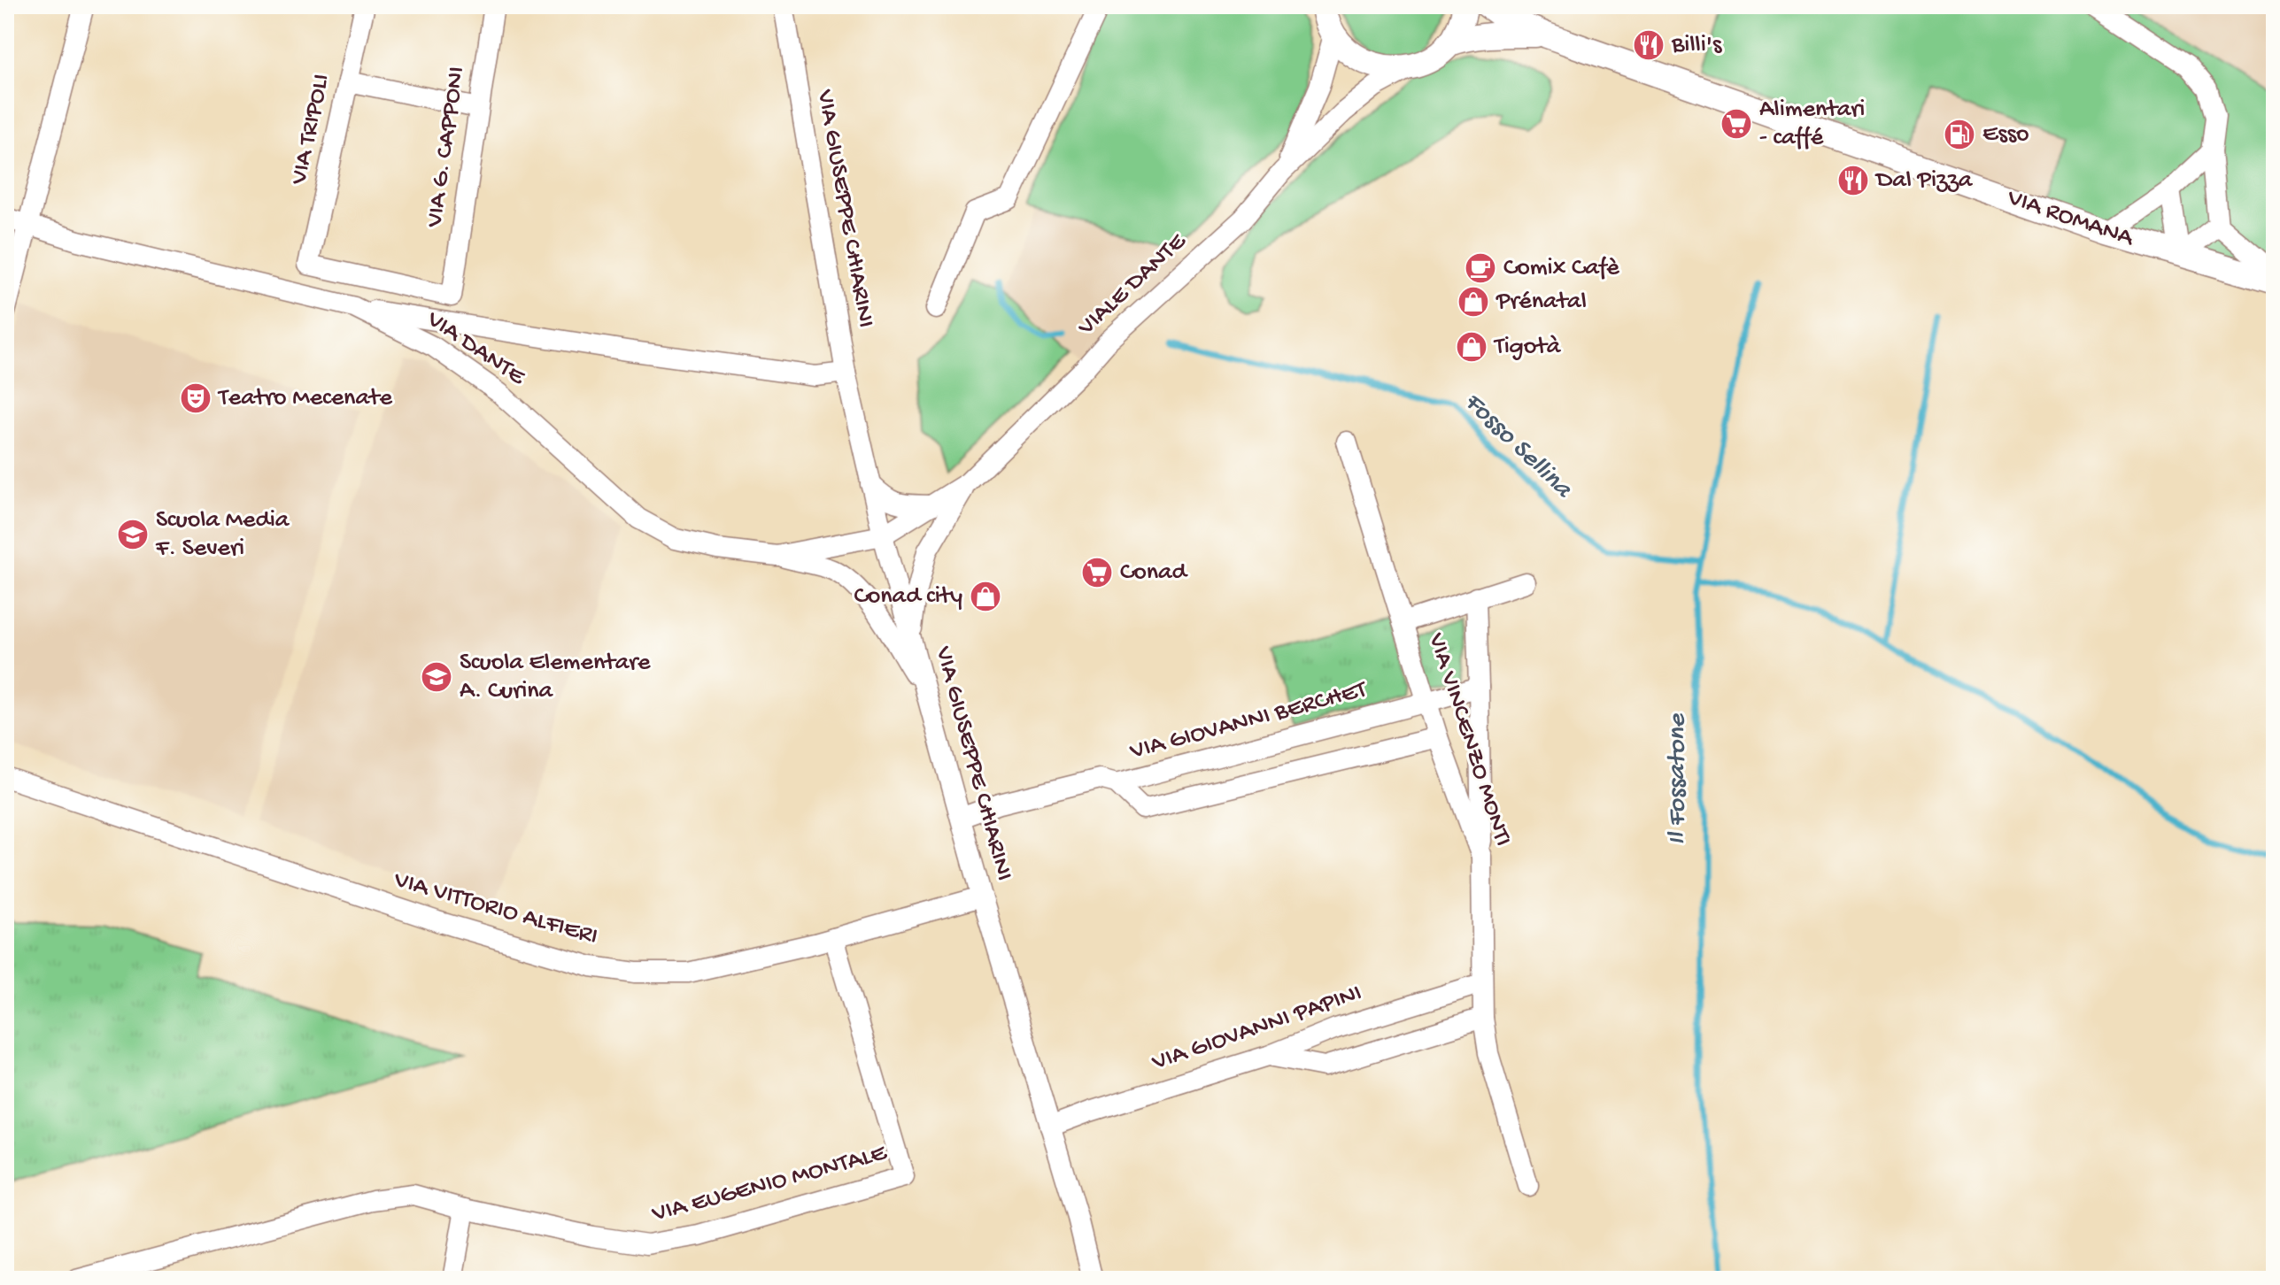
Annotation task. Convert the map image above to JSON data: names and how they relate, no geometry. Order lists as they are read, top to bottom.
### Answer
{
  "streets": {
    "main road": ["VIA ROMANA"],
    "street": [
      "VIA TRIPOLI",
      "VIA G. CAPPONI",
      "VIA GIUSEPPE CHIARINI",
      "VIALE DANTE",
      "VIA DANTE",
      "VIA GIOVANNI BERCHET",
      "VIA VINCENZO MONTI",
      "VIA VITTORIO ALFIERI",
      "VIA GIOVANNI PAPINI",
      "VIA EUGENIO MONTALE"
    ]
  },
  "crossings": [
    ["VIA TRIPOLI", "VIA G. CAPPONI"],
    ["VIA GIUSEPPE CHIARINI", "VIALE DANTE"],
    ["VIA GIUSEPPE CHIARINI", "VIA DANTE"],
    ["VIA GIUSEPPE CHIARINI", "VIA GIOVANNI BERCHET"],
    ["VIA GIUSEPPE CHIARINI", "VIA VITTORIO ALFIERI"],
    ["VIA GIUSEPPE CHIARINI", "VIA GIOVANNI PAPINI"],
    ["VIALE DANTE", "VIA DANTE"],
    ["VIA GIOVANNI BERCHET", "VIA VINCENZO MONTI"],
    ["VIA VINCENZO MONTI", "VIA GIOVANNI PAPINI"],
    ["VIA VITTORIO ALFIERI", "VIA EUGENIO MONTALE"]
  ],
  "water": ["Fosso Sellina", "Il Fossatone"],
  "places": {
    "restaurant": ["Billi's", "Dal Pizza"],
    "supermarket": ["Alimentari - caffé", "Conad"],
    "fuel station": ["Esso"],
    "cafe": ["Comix Cafè"],
    "shop": ["Prénatal", "Tigotà", "Conad city"],
    "theatre": ["Teatro Mecenate"],
    "school or university": ["Scuola Media F. Severi", "Scuola Elementare A. Curina"]
  }
}
